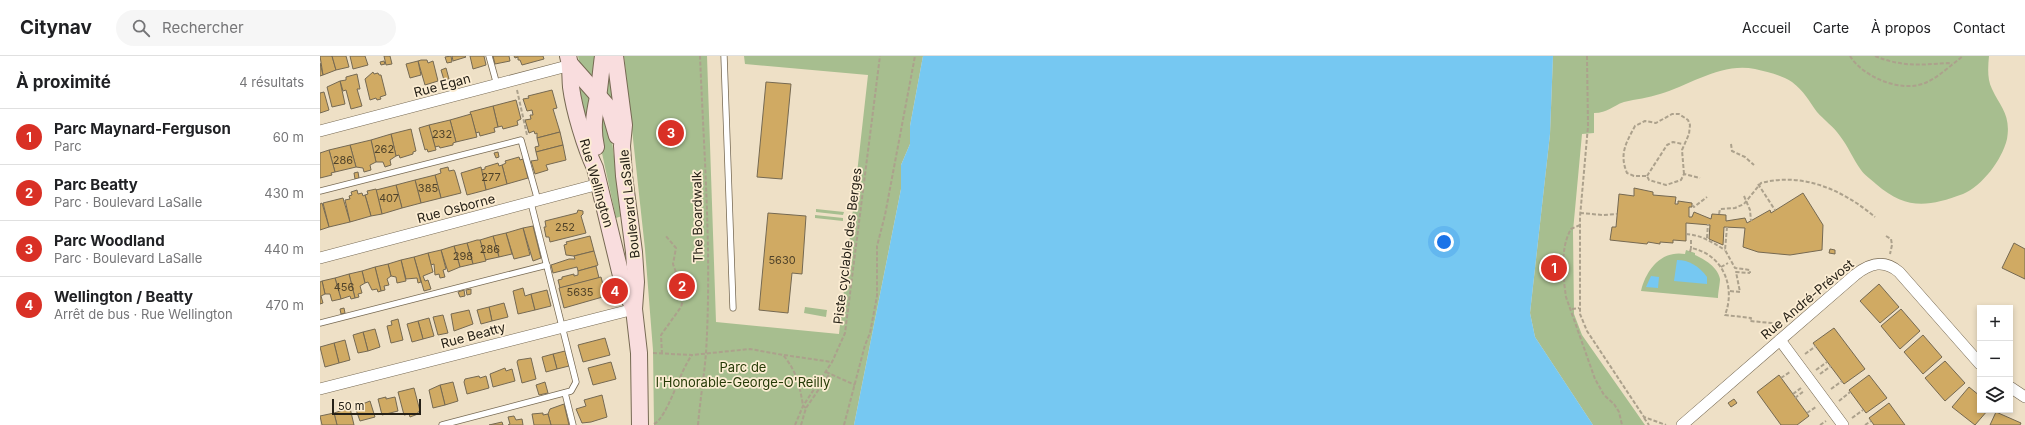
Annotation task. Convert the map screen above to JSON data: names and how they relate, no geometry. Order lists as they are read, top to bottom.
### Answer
{
  "streets": {
    "main road": ["Rue Wellington", "Boulevard LaSalle"],
    "street": [
      "Rue Egan",
      "Rue Osborne",
      "Rue André-Prévost",
      "Rue Beatty"
    ],
    "path": ["The Boardwalk", "Piste cyclable des Berges"]
  },
  "crossings": [
    ["Rue Egan", "Rue Wellington"],
    ["Rue Wellington", "Boulevard LaSalle"],
    ["Rue Wellington", "Rue Osborne"],
    ["Rue Wellington", "Rue Beatty"],
    ["Boulevard LaSalle", "Rue Beatty"]
  ],
  "parks": ["Parc de l'Honorable-George-O'Reilly"],
  "house_numbers": [
    "232",
    "262",
    "286",
    "277",
    "385",
    "407",
    "252",
    "286",
    "298",
    "5630",
    "456",
    "5635"
  ],
  "scale_bar": "50 m",
  "page": {
    "header": "Citynav",
    "search": "Rechercher",
    "nav": [
      "Accueil",
      "Carte",
      "À propos",
      "Contact"
    ],
    "heading": ["À proximité", "4 résultats"],
    "list": [
      {
        "mark": "1",
        "name": "Parc Maynard-Ferguson",
        "note": "Parc",
        "value": "60 m"
      },
      {
        "mark": "2",
        "name": "Parc Beatty",
        "note": "Parc · Boulevard LaSalle",
        "value": "430 m"
      },
      {
        "mark": "3",
        "name": "Parc Woodland",
        "note": "Parc · Boulevard LaSalle",
        "value": "440 m"
      },
      {
        "mark": "4",
        "name": "Wellington / Beatty",
        "note": "Arrêt de bus · Rue Wellington",
        "value": "470 m"
      }
    ],
    "pins": [
      "3",
      "1",
      "2",
      "4"
    ],
    "map_buttons": ["+", "−"],
    "scale": "50 m"
  }
}
